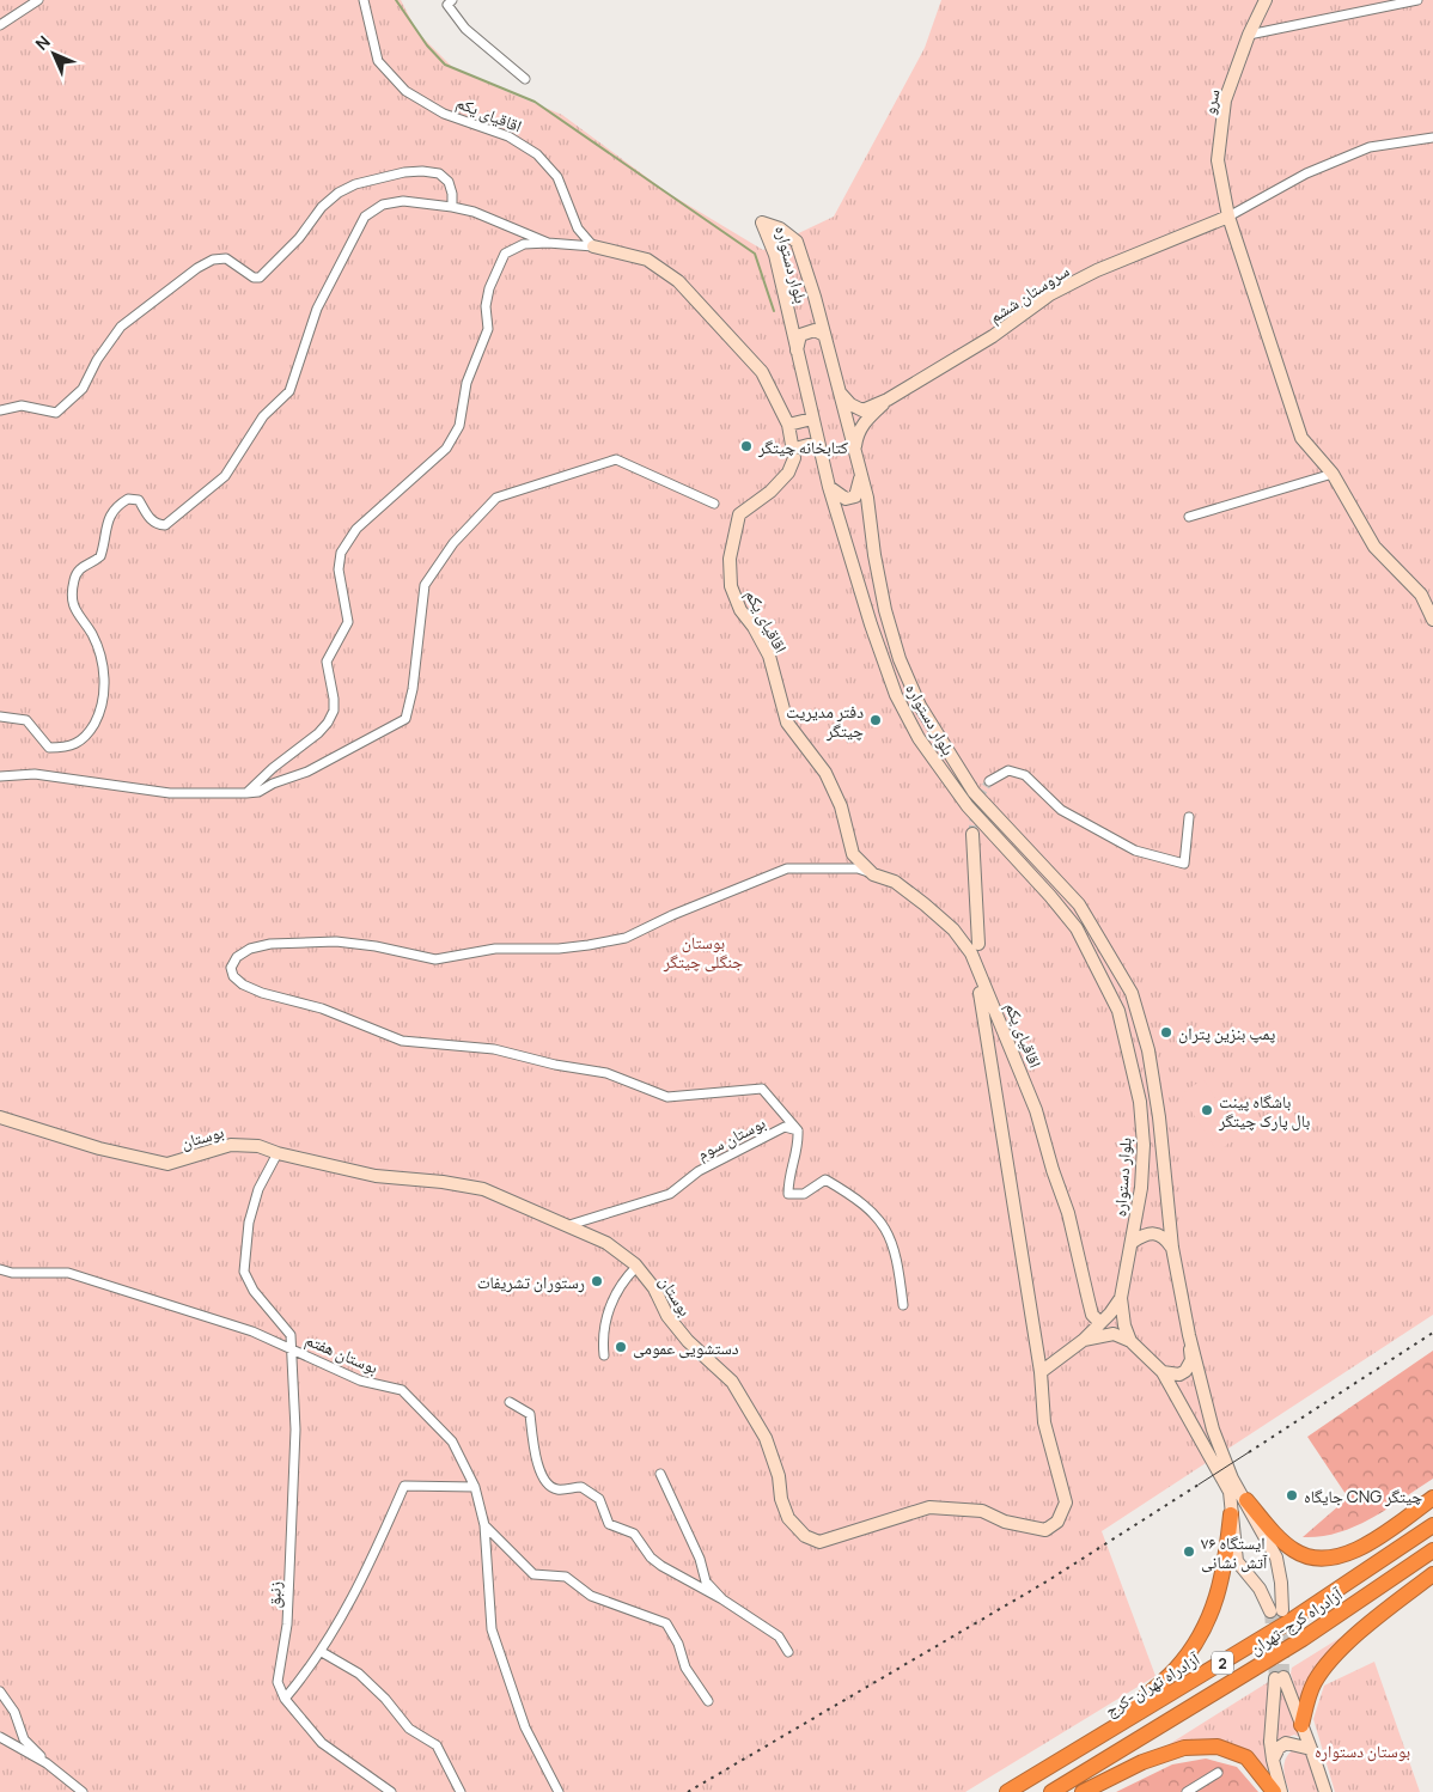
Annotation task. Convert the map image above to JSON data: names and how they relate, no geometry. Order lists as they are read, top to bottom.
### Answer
{
  "streets": {
    "highway": ["آزادراه کرج-تهران", "2", "آزادراه تهران-کرج"],
    "street": [
      "سرو",
      "اقاقیای یکم",
      "بلوار دستواره",
      "سروستان ششم",
      "بوستان",
      "بوستان سوم",
      "بوستان هفتم",
      "زنبق"
    ]
  },
  "crossings": [
    ["سرو", "سروستان ششم"],
    ["بوستان", "بوستان سوم"],
    ["بوستان هفتم", "زنبق"]
  ],
  "parks": ["بوستان جنگلی چیتگر", "بوستان دستواره"],
  "places": [
    "کتابخانه چیتگر",
    "دفتر مدیریت چیتگر",
    "پمپ بنزین پتران",
    "باشگاه پینت بال پارک چیتگر",
    "رستوران تشریفات",
    "دستشویی عمومی",
    "جایگاه CNG چیتگر",
    "ایستگاه ۷۶ آتش نشانی"
  ],
  "north": "top left"
}
